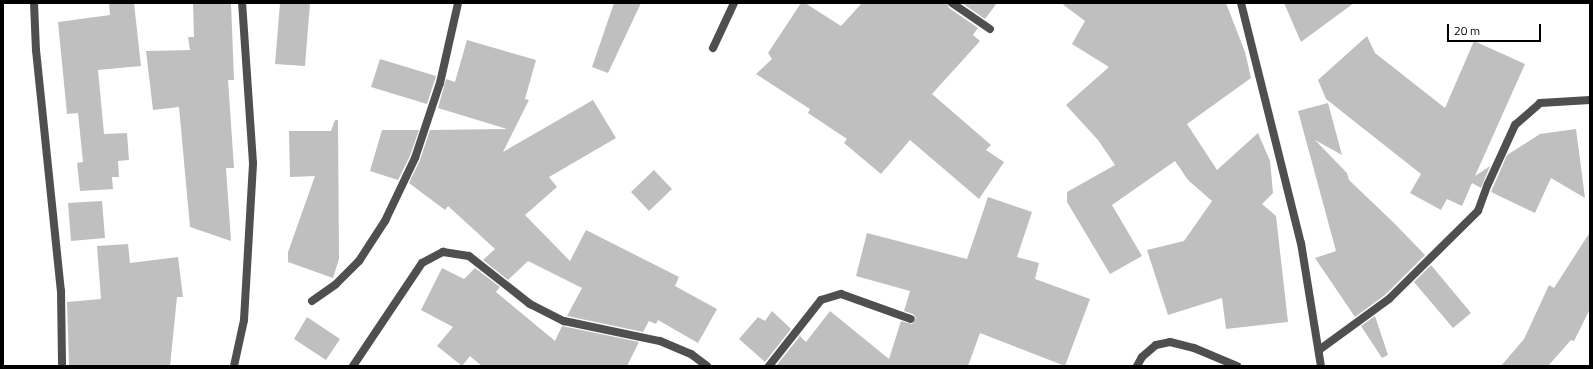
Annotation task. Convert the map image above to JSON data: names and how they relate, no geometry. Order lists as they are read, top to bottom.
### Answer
{
  "scale_bar": "20 m"
}
